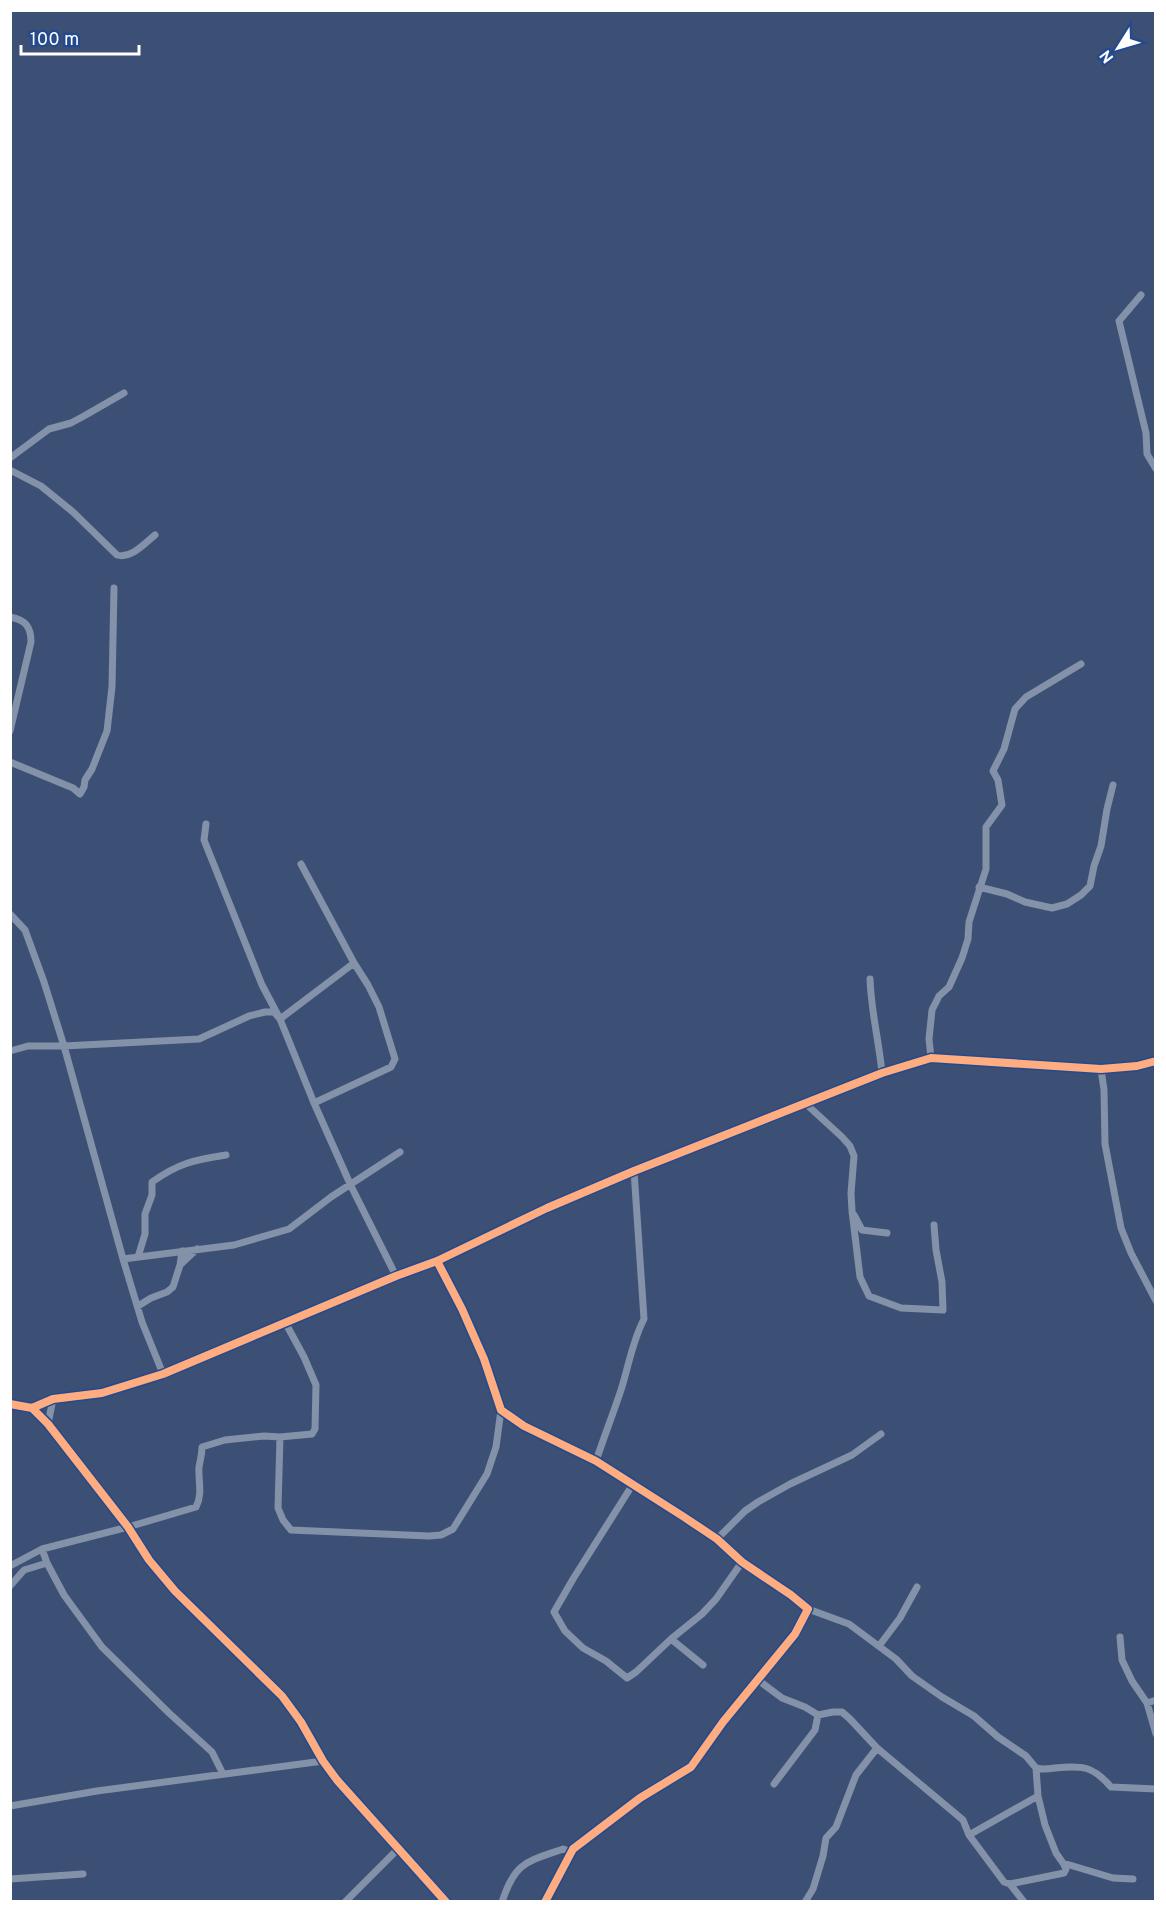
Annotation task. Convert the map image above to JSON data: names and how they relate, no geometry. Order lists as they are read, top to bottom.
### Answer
{
  "scale_bar": "100 m",
  "north": "bottom left"
}
